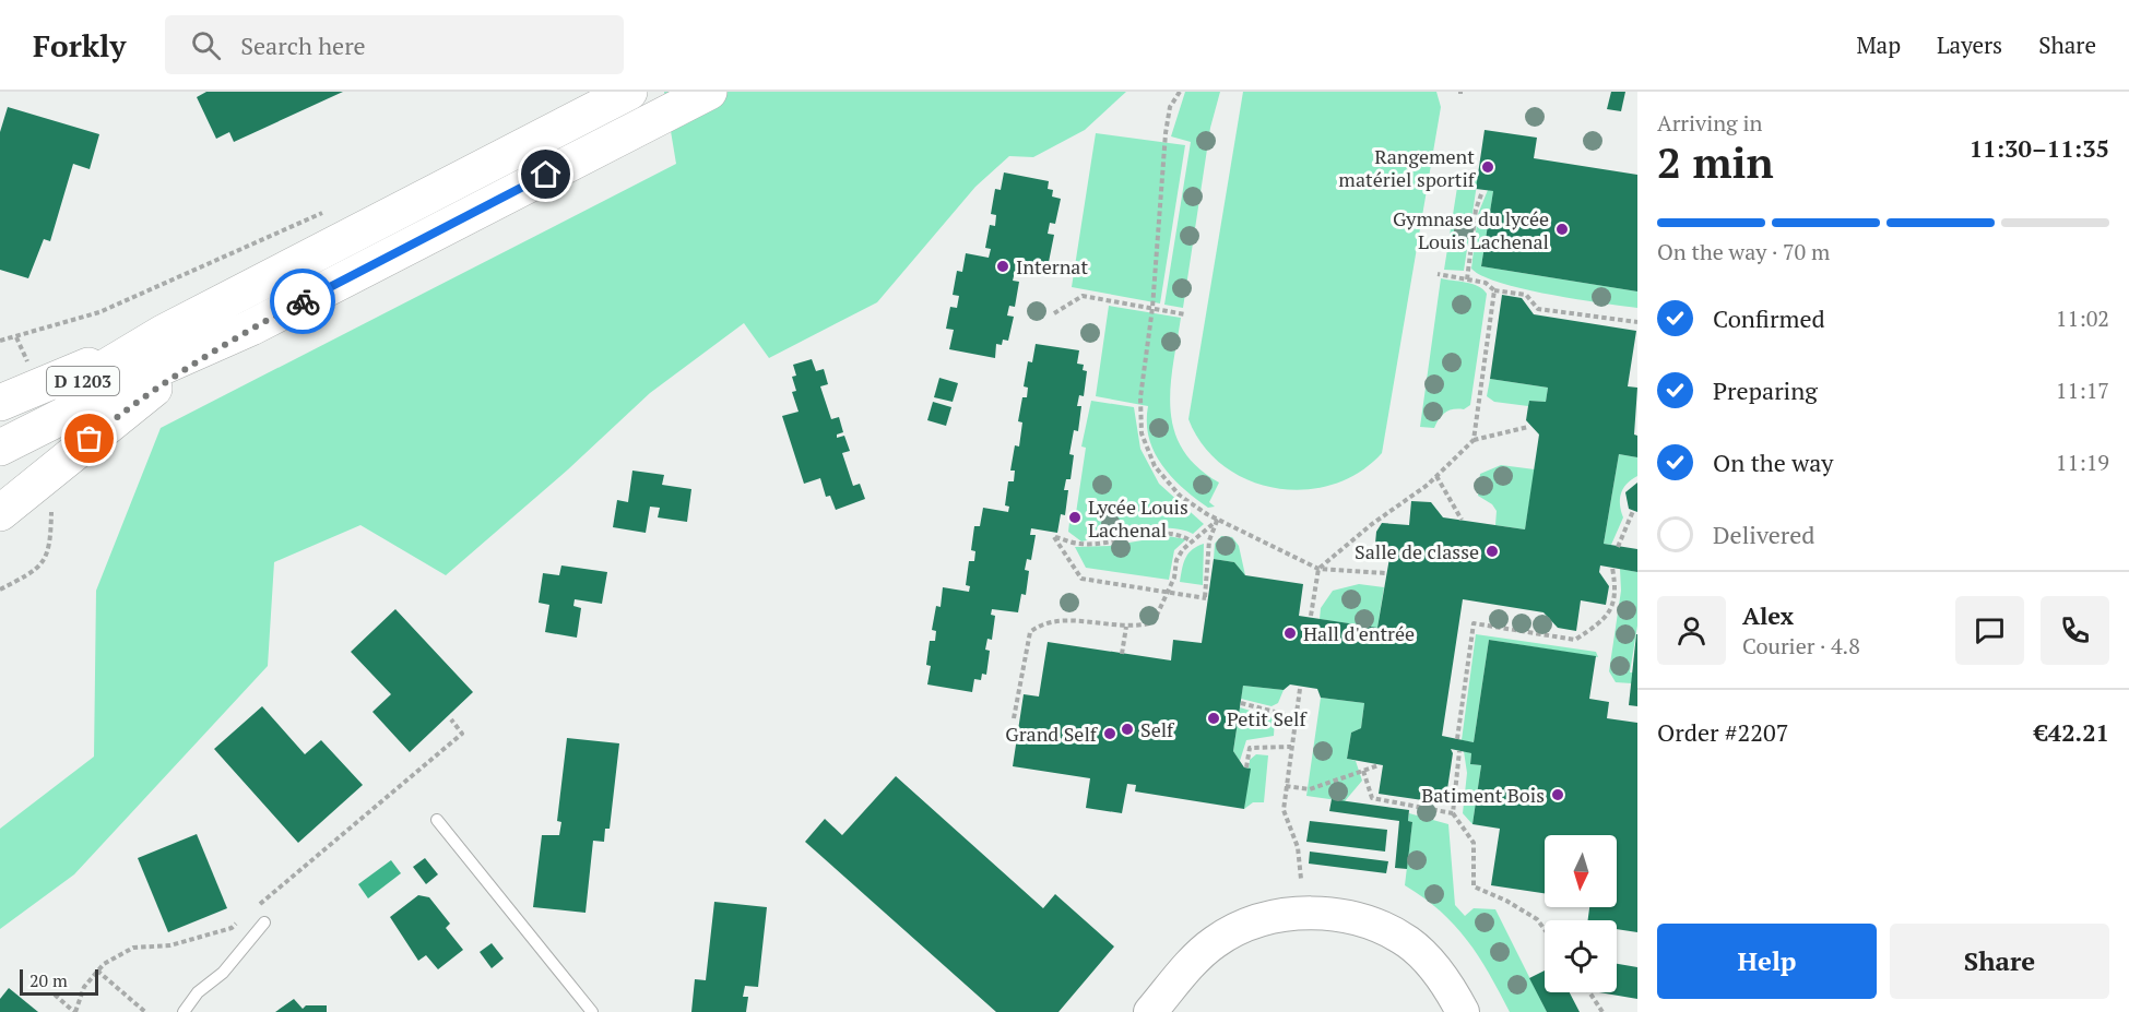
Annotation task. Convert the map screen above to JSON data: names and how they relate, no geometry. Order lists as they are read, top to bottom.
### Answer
{
  "streets": {
    "highway": ["D 1203"]
  },
  "places": [
    "Rangement matériel sportif",
    "Gymnase du lycée Louis Lachenal",
    "Internat",
    "Lycée Louis Lachenal",
    "Salle de classe",
    "Hall d'entrée",
    "Petit Self",
    "Self",
    "Grand Self",
    "Batiment Bois"
  ],
  "scale_bar": "20 m",
  "north": "bottom",
  "page": {
    "header": "Forkly",
    "search": "Search here",
    "nav": ["Map", "Layers", "Share"],
    "heading": ["2 min", "Arriving in", "11:30–11:35"],
    "panel": [
      "Alex",
      "Courier · 4.8",
      "Order #2207",
      "€42.21"
    ],
    "bar": "On the way · 70 m",
    "list": [
      ["Confirmed", "11:02"],
      ["Preparing", "11:17"],
      ["On the way", "11:19"],
      "Delivered"
    ],
    "buttons": ["Help", "Share"],
    "scale": "20 m"
  }
}
